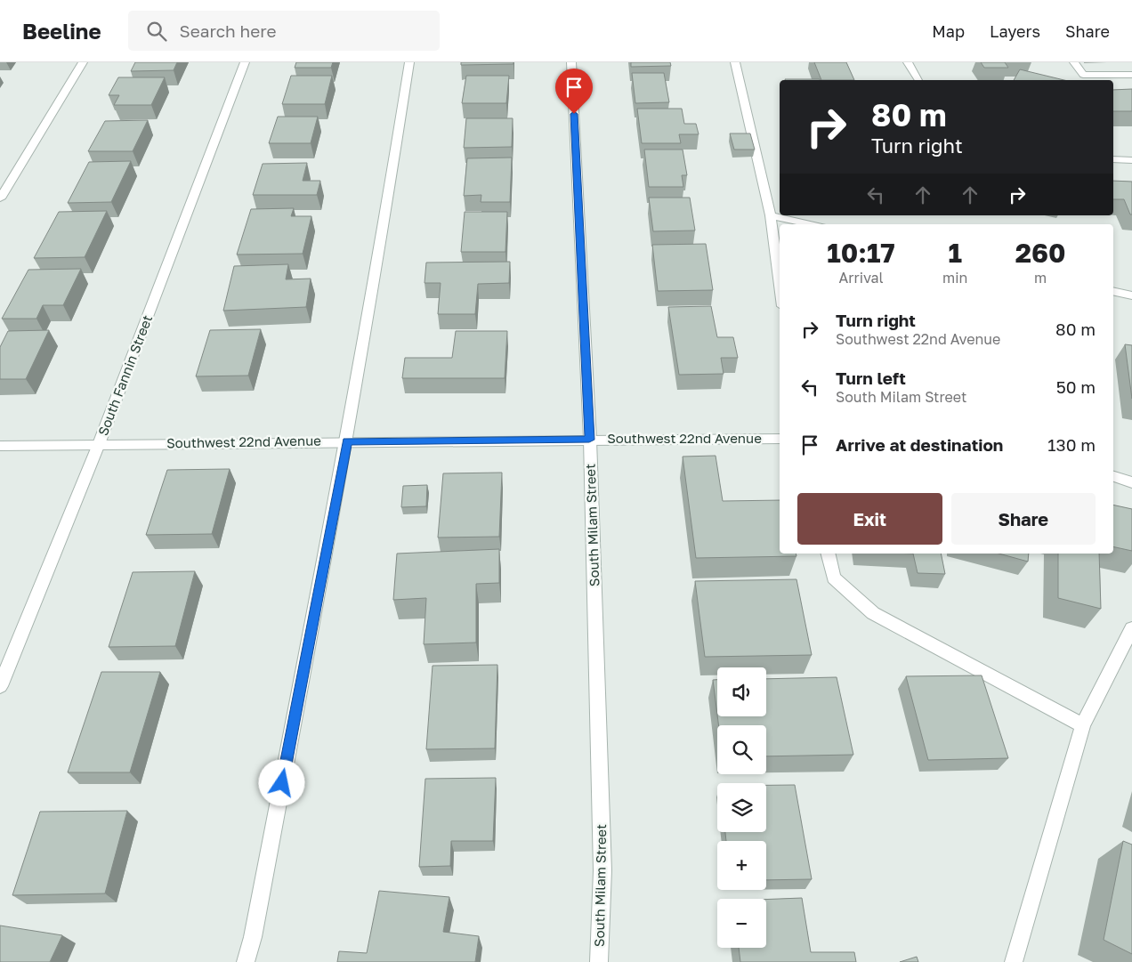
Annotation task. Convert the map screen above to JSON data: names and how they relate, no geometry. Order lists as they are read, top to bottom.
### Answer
{
  "streets": {
    "street": ["South Fannin Street", "Southwest 22nd Avenue", "South Milam Street"]
  },
  "crossings": [
    ["South Fannin Street", "Southwest 22nd Avenue"],
    ["Southwest 22nd Avenue", "South Milam Street"]
  ],
  "page": {
    "header": "Beeline",
    "search": "Search here",
    "nav": ["Map", "Layers", "Share"],
    "turn": ["80 m", "Turn right"],
    "eta": [
      "10:17",
      "Arrival",
      "1",
      "min",
      "260",
      "m"
    ],
    "list": [
      {
        "name": "Turn right",
        "note": "Southwest 22nd Avenue",
        "value": "80 m"
      },
      {
        "name": "Turn left",
        "note": "South Milam Street",
        "value": "50 m"
      },
      {
        "name": "Arrive at destination",
        "value": "130 m"
      }
    ],
    "buttons": ["Exit", "Share"],
    "map_buttons": ["+", "−"]
  }
}
